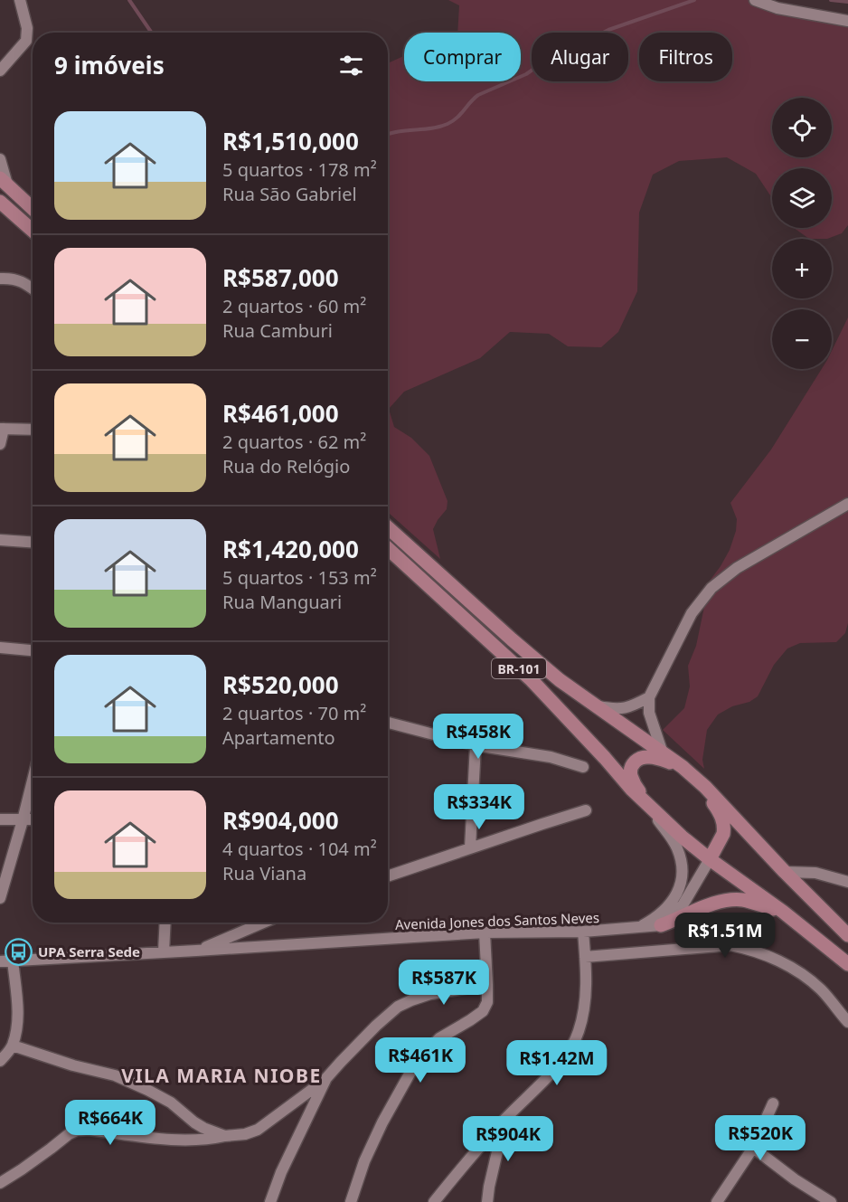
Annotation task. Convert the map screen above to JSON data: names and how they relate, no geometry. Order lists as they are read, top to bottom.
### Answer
{
  "streets": {
    "main road": ["BR-101"],
    "street": ["Avenida Jones dos Santos Neves"]
  },
  "crossings": [
    ["BR-101", "Avenida Jones dos Santos Neves"]
  ],
  "districts": ["VILA MARIA NIOBE"],
  "places": {
    "bus stop": ["UPA Serra Sede"]
  },
  "page": {
    "chip": ["Comprar", "Alugar", "Filtros"],
    "heading": "9 imóveis",
    "map_buttons": ["+", "−"],
    "list": [
      {
        "name": "R$1,510,000",
        "note": "5 quartos · 178 m² · Rua São Gabriel"
      },
      {
        "name": "R$587,000",
        "note": "2 quartos · 60 m² · Rua Camburi"
      },
      {
        "name": "R$461,000",
        "note": "2 quartos · 62 m² · Rua do Relógio"
      },
      {
        "name": "R$1,420,000",
        "note": "5 quartos · 153 m² · Rua Manguari"
      },
      {
        "name": "R$520,000",
        "note": "2 quartos · 70 m² · Apartamento"
      },
      {
        "name": "R$904,000",
        "note": "4 quartos · 104 m² · Rua Viana"
      }
    ],
    "price": [
      "R$458K",
      "R$334K",
      "R$1.51M",
      "R$587K",
      "R$461K",
      "R$1.42M",
      "R$664K",
      "R$520K",
      "R$904K"
    ]
  }
}
